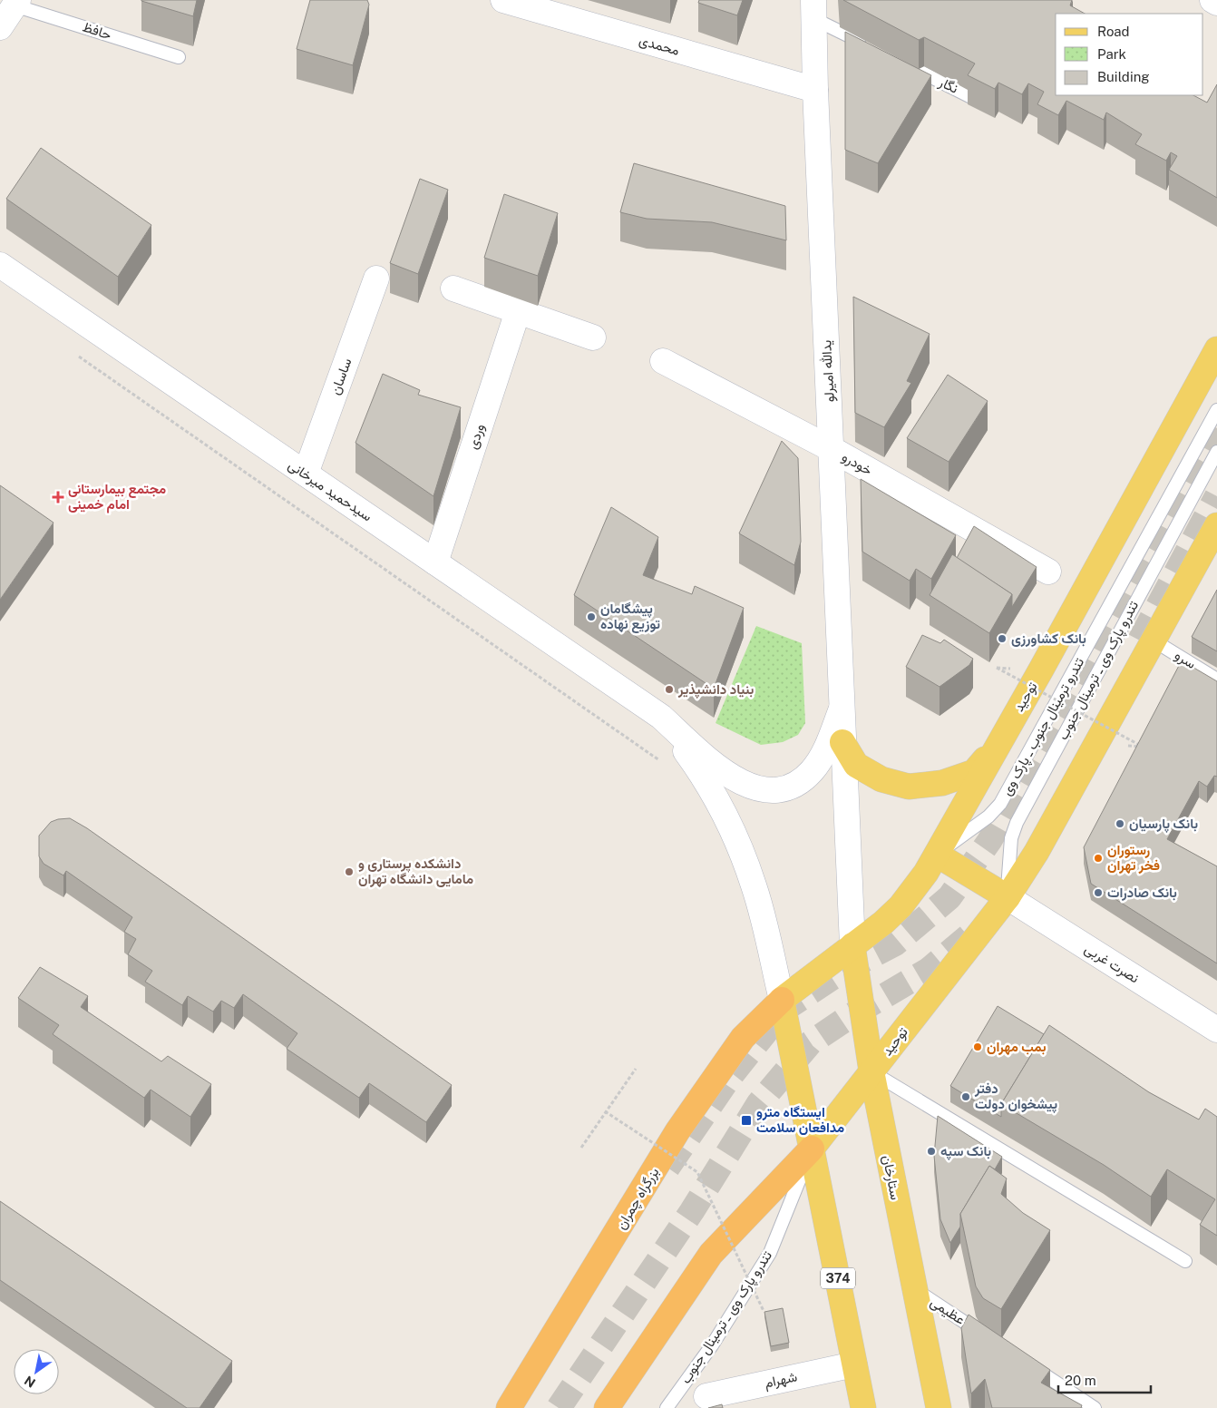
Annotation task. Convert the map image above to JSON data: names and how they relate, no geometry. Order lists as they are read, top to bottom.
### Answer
{
  "streets": {
    "highway": ["بزرگراه چمران"],
    "main road": ["توحید", "ستارخان", "374"],
    "street": [
      "محمدی",
      "یدالله امیرلو",
      "ساسان",
      "وردی",
      "خودرو",
      "سیدحمید میرخانی",
      "نصرت غربی",
      "شهرام"
    ],
    "lane": [
      "حافظ",
      "نگار",
      "سرو",
      "تندرو پارک وی ـ ترمینال جنوب",
      "تندرو ترمینال جنوب ـ پارک وی",
      "عظیمی"
    ]
  },
  "crossings": [
    ["محمدی", "یدالله امیرلو"],
    ["یدالله امیرلو", "خودرو"],
    ["یدالله امیرلو", "توحید"],
    ["یدالله امیرلو", "ستارخان"],
    ["ساسان", "سیدحمید میرخانی"],
    ["وردی", "سیدحمید میرخانی"],
    ["سرو", "توحید"],
    ["تندرو پارک وی ـ ترمینال جنوب", "توحید"],
    ["تندرو پارک وی ـ ترمینال جنوب", "نصرت غربی"],
    ["تندرو پارک وی ـ ترمینال جنوب", "374"],
    ["توحید", "تندرو ترمینال جنوب ـ پارک وی"],
    ["توحید", "نصرت غربی"],
    ["توحید", "ستارخان"],
    ["توحید", "بزرگراه چمران"],
    ["توحید", "374"],
    ["ستارخان", "عظیمی"],
    ["بزرگراه چمران", "374"],
    ["374", "شهرام"]
  ],
  "places": {
    "health": ["مجتمع بیمارستانی امام خمینی"],
    "other": [
      "پیشگامان توزیع نهاده",
      "بانک کشاورزی",
      "بنیاد دانشپذیر",
      "بانک پارسیان",
      "رستوران فخر تهران",
      "دانشکده پرستاری و مامایی دانشگاه تهران",
      "بانک صادرات",
      "بمب مهران",
      "دفتر پیشخوان دولت",
      "بانک سپه"
    ],
    "transit": ["ایستگاه مترو مدافعان سلامت"]
  },
  "legend": ["Road", "Park", "Building"],
  "scale_bar": "20 m",
  "north": "bottom left"
}
